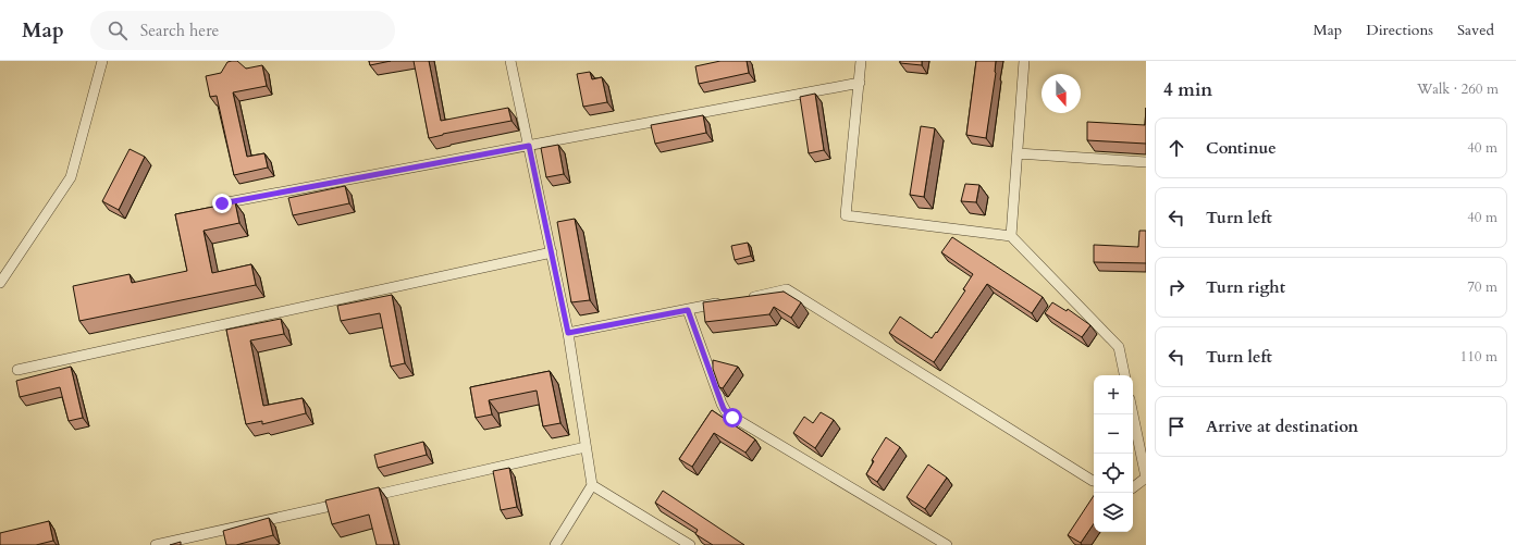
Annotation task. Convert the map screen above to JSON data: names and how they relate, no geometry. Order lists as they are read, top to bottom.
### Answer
{
  "north": "bottom",
  "page": {
    "header": "Map",
    "search": "Search here",
    "nav": ["Map", "Directions", "Saved"],
    "heading": ["4 min", "Walk · 260 m"],
    "list": [
      ["Continue", "40 m"],
      ["Turn left", "40 m"],
      ["Turn right", "70 m"],
      ["Turn left", "110 m"],
      "Arrive at destination"
    ],
    "map_buttons": ["+", "−"]
  }
}
